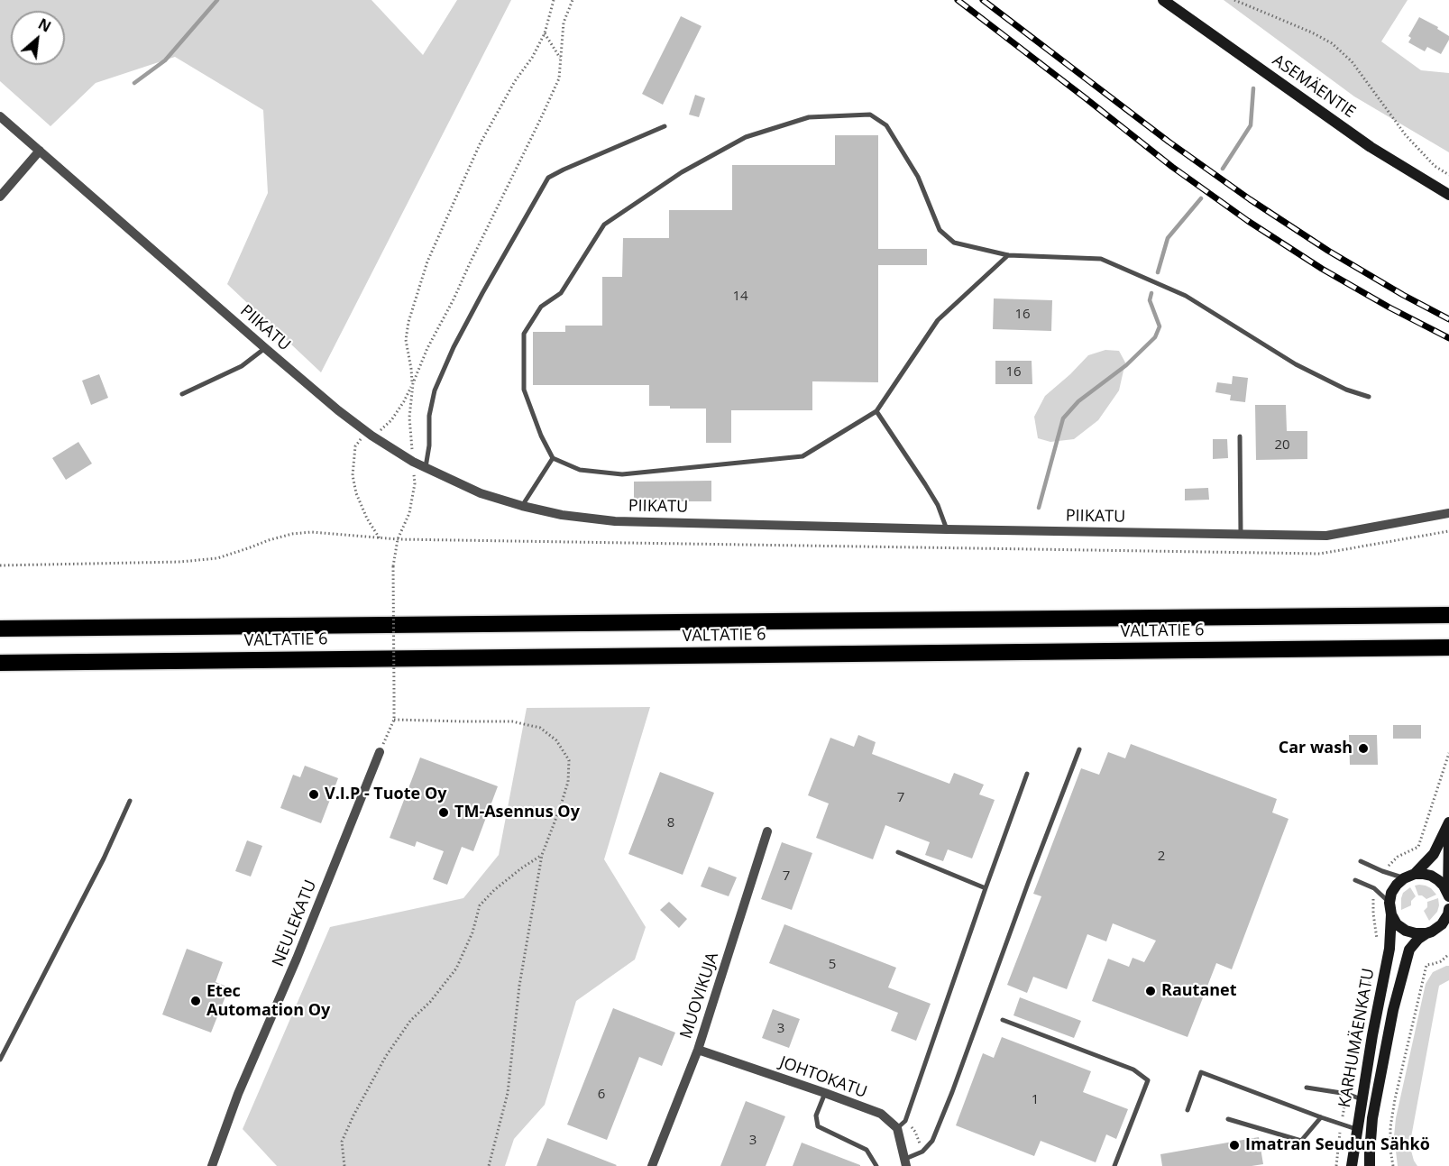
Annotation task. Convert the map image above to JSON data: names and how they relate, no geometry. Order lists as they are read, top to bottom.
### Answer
{
  "streets": {
    "highway": ["VALTATIE 6"],
    "street": [
      "ASEMÄENTIE",
      "PIIKATU",
      "NEULEKATU",
      "MUOVIKUJA",
      "KARHUMÄENKATU",
      "JOHTOKATU"
    ]
  },
  "crossings": [
    ["MUOVIKUJA", "JOHTOKATU"]
  ],
  "places": [
    "Car wash",
    "V.I.P - Tuote Oy",
    "TM-Asennus Oy",
    "Rautanet",
    "Etec Automation Oy",
    "Imatran Seudun Sähkö"
  ],
  "house_numbers": [
    "14",
    "16",
    "16",
    "20",
    "7",
    "8",
    "2",
    "7",
    "5",
    "3",
    "6",
    "1",
    "3"
  ],
  "north": "top right"
}
